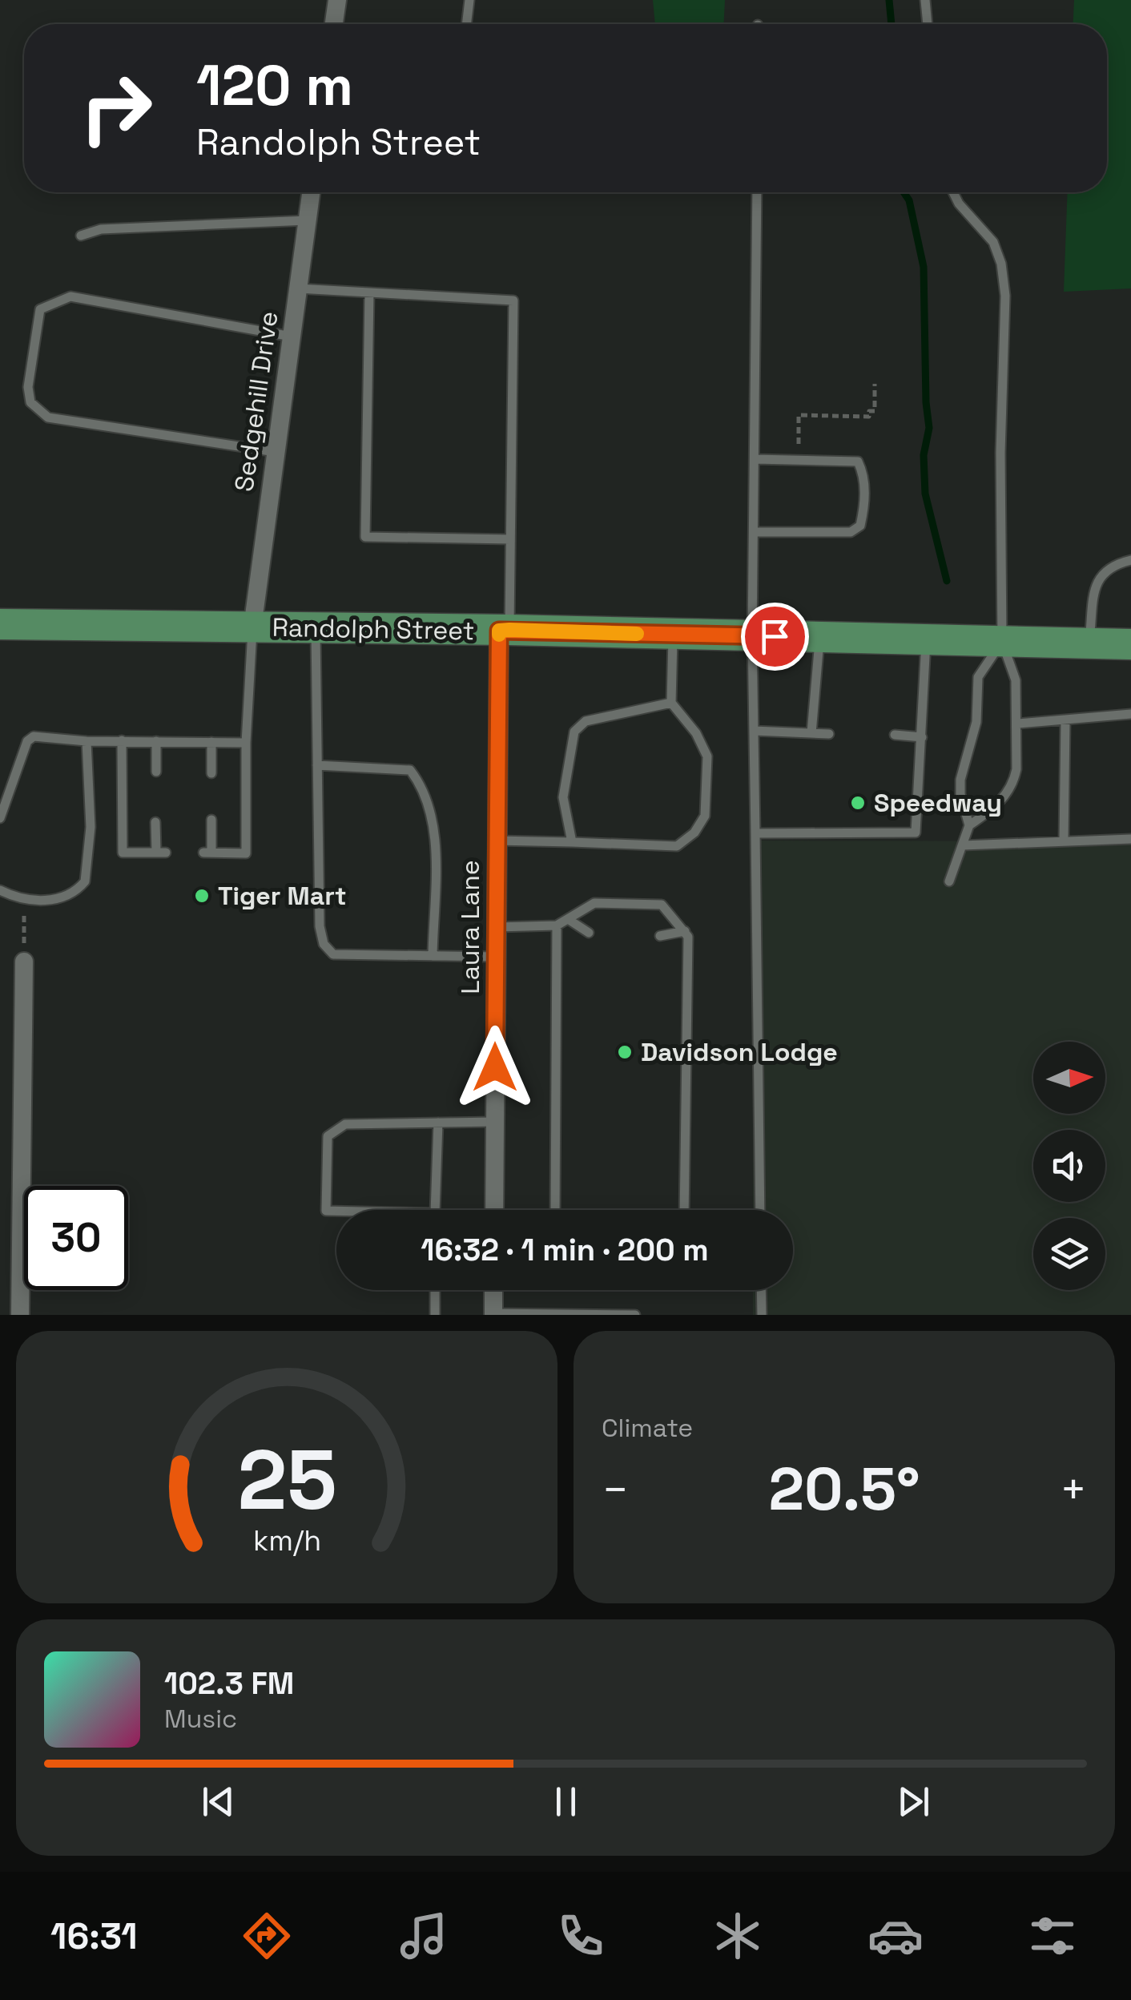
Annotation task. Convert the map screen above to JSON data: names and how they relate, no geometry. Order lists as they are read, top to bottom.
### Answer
{
  "streets": {
    "main road": ["Randolph Street"],
    "street": ["Sedgehill Drive", "Laura Lane"]
  },
  "crossings": [
    ["Sedgehill Drive", "Randolph Street"],
    ["Randolph Street", "Laura Lane"]
  ],
  "places": ["Speedway", "Tiger Mart", "Davidson Lodge"],
  "north": "right",
  "page": {
    "turn": ["120 m", "Randolph Street"],
    "limit": "30",
    "trip": "16:32 · 1 min · 200 m",
    "tile": "Climate",
    "heat": ["−", "20.5°", "+"],
    "song": ["102.3 FM", "Music"],
    "tabs": "16:31",
    "gauge": ["25", "km/h"]
  }
}
